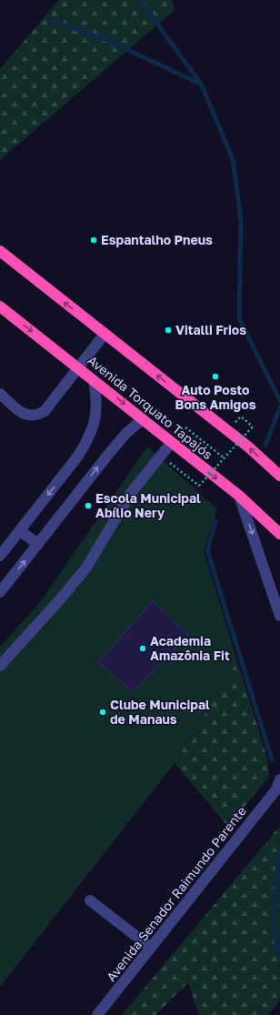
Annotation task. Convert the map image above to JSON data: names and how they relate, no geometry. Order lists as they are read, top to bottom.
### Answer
{
  "streets": {
    "highway": ["Avenida Torquato Tapajós"],
    "street": ["Avenida Senador Raimundo Parente"]
  },
  "places": [
    "Espantalho Pneus",
    "Vitalli Frios",
    "Auto Posto Bons Amigos",
    "Escola Municipal Abílio Nery",
    "Academia Amazônia Fit",
    "Clube Municipal de Manaus"
  ]
}
